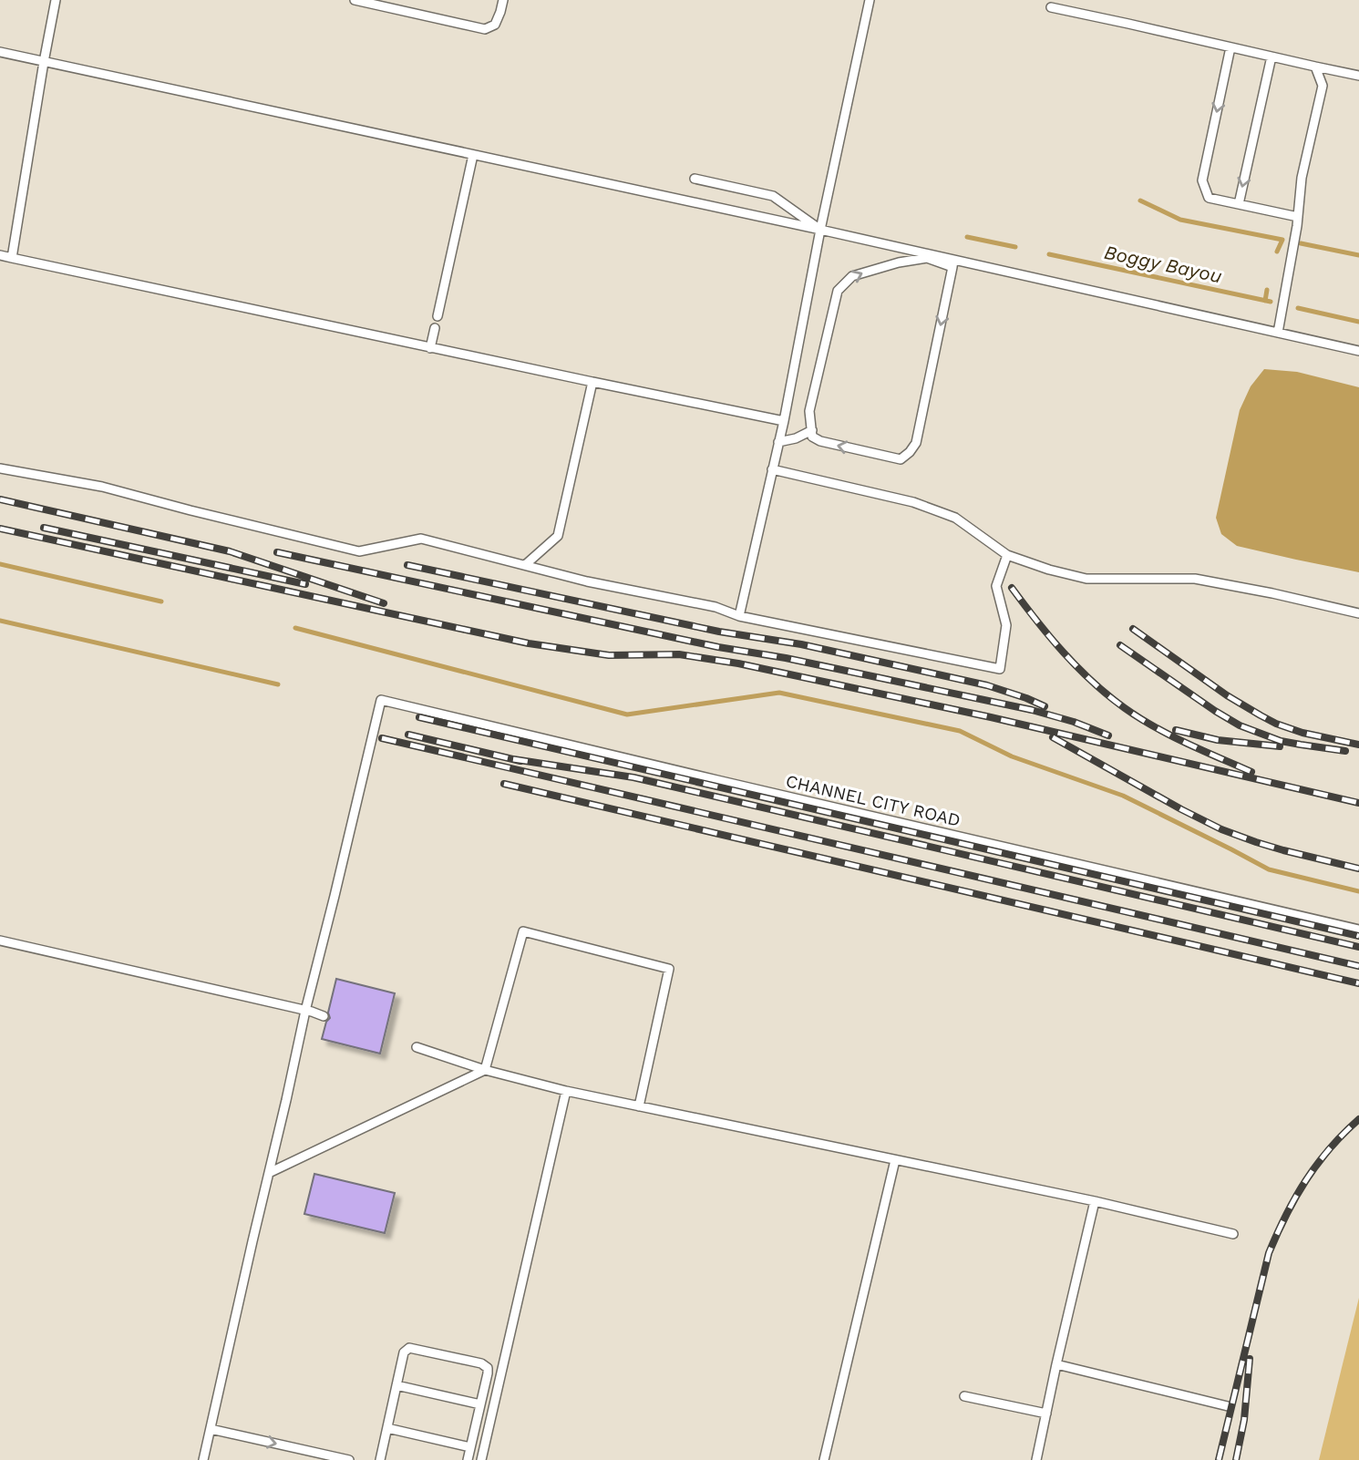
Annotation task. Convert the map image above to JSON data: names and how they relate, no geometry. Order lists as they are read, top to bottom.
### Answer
{
  "streets": {
    "lane": ["CHANNEL CITY ROAD"]
  },
  "water": ["Boggy Bayou"]
}
